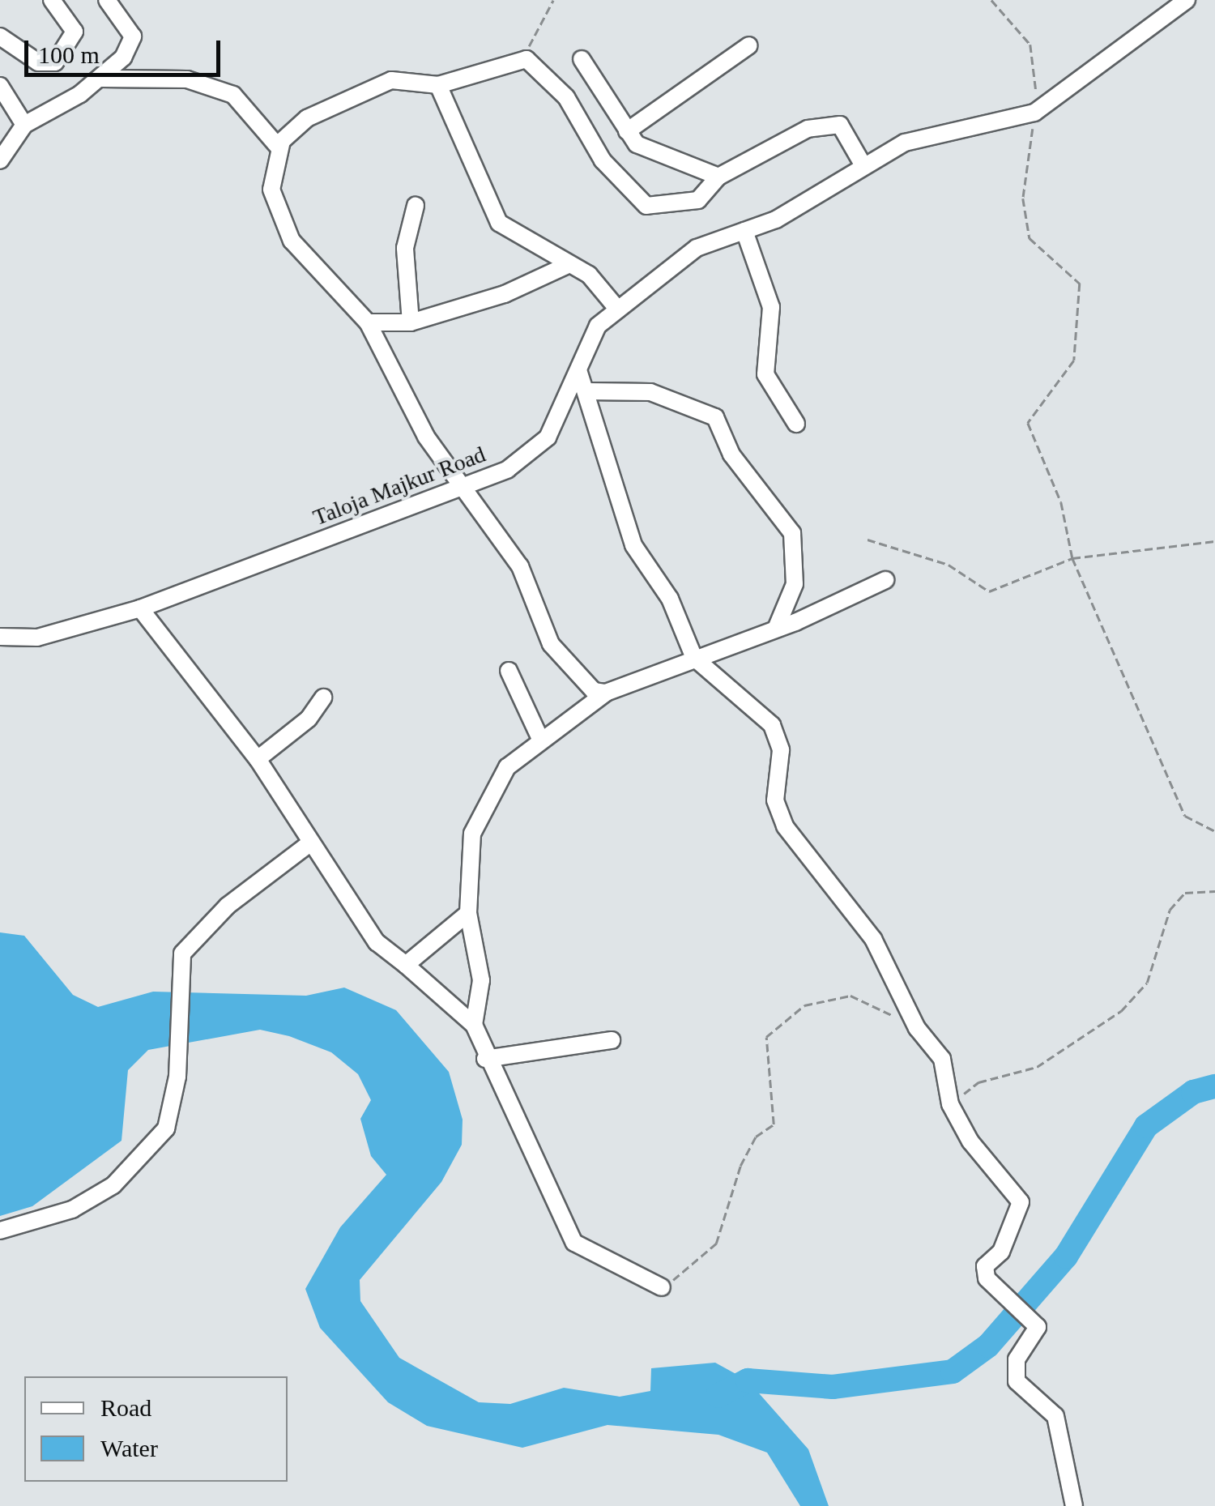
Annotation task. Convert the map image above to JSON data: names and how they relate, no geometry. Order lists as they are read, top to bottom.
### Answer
{
  "streets": {
    "street": ["Taloja Majkur Road"]
  },
  "legend": ["Road", "Water"],
  "scale_bar": "100 m"
}
